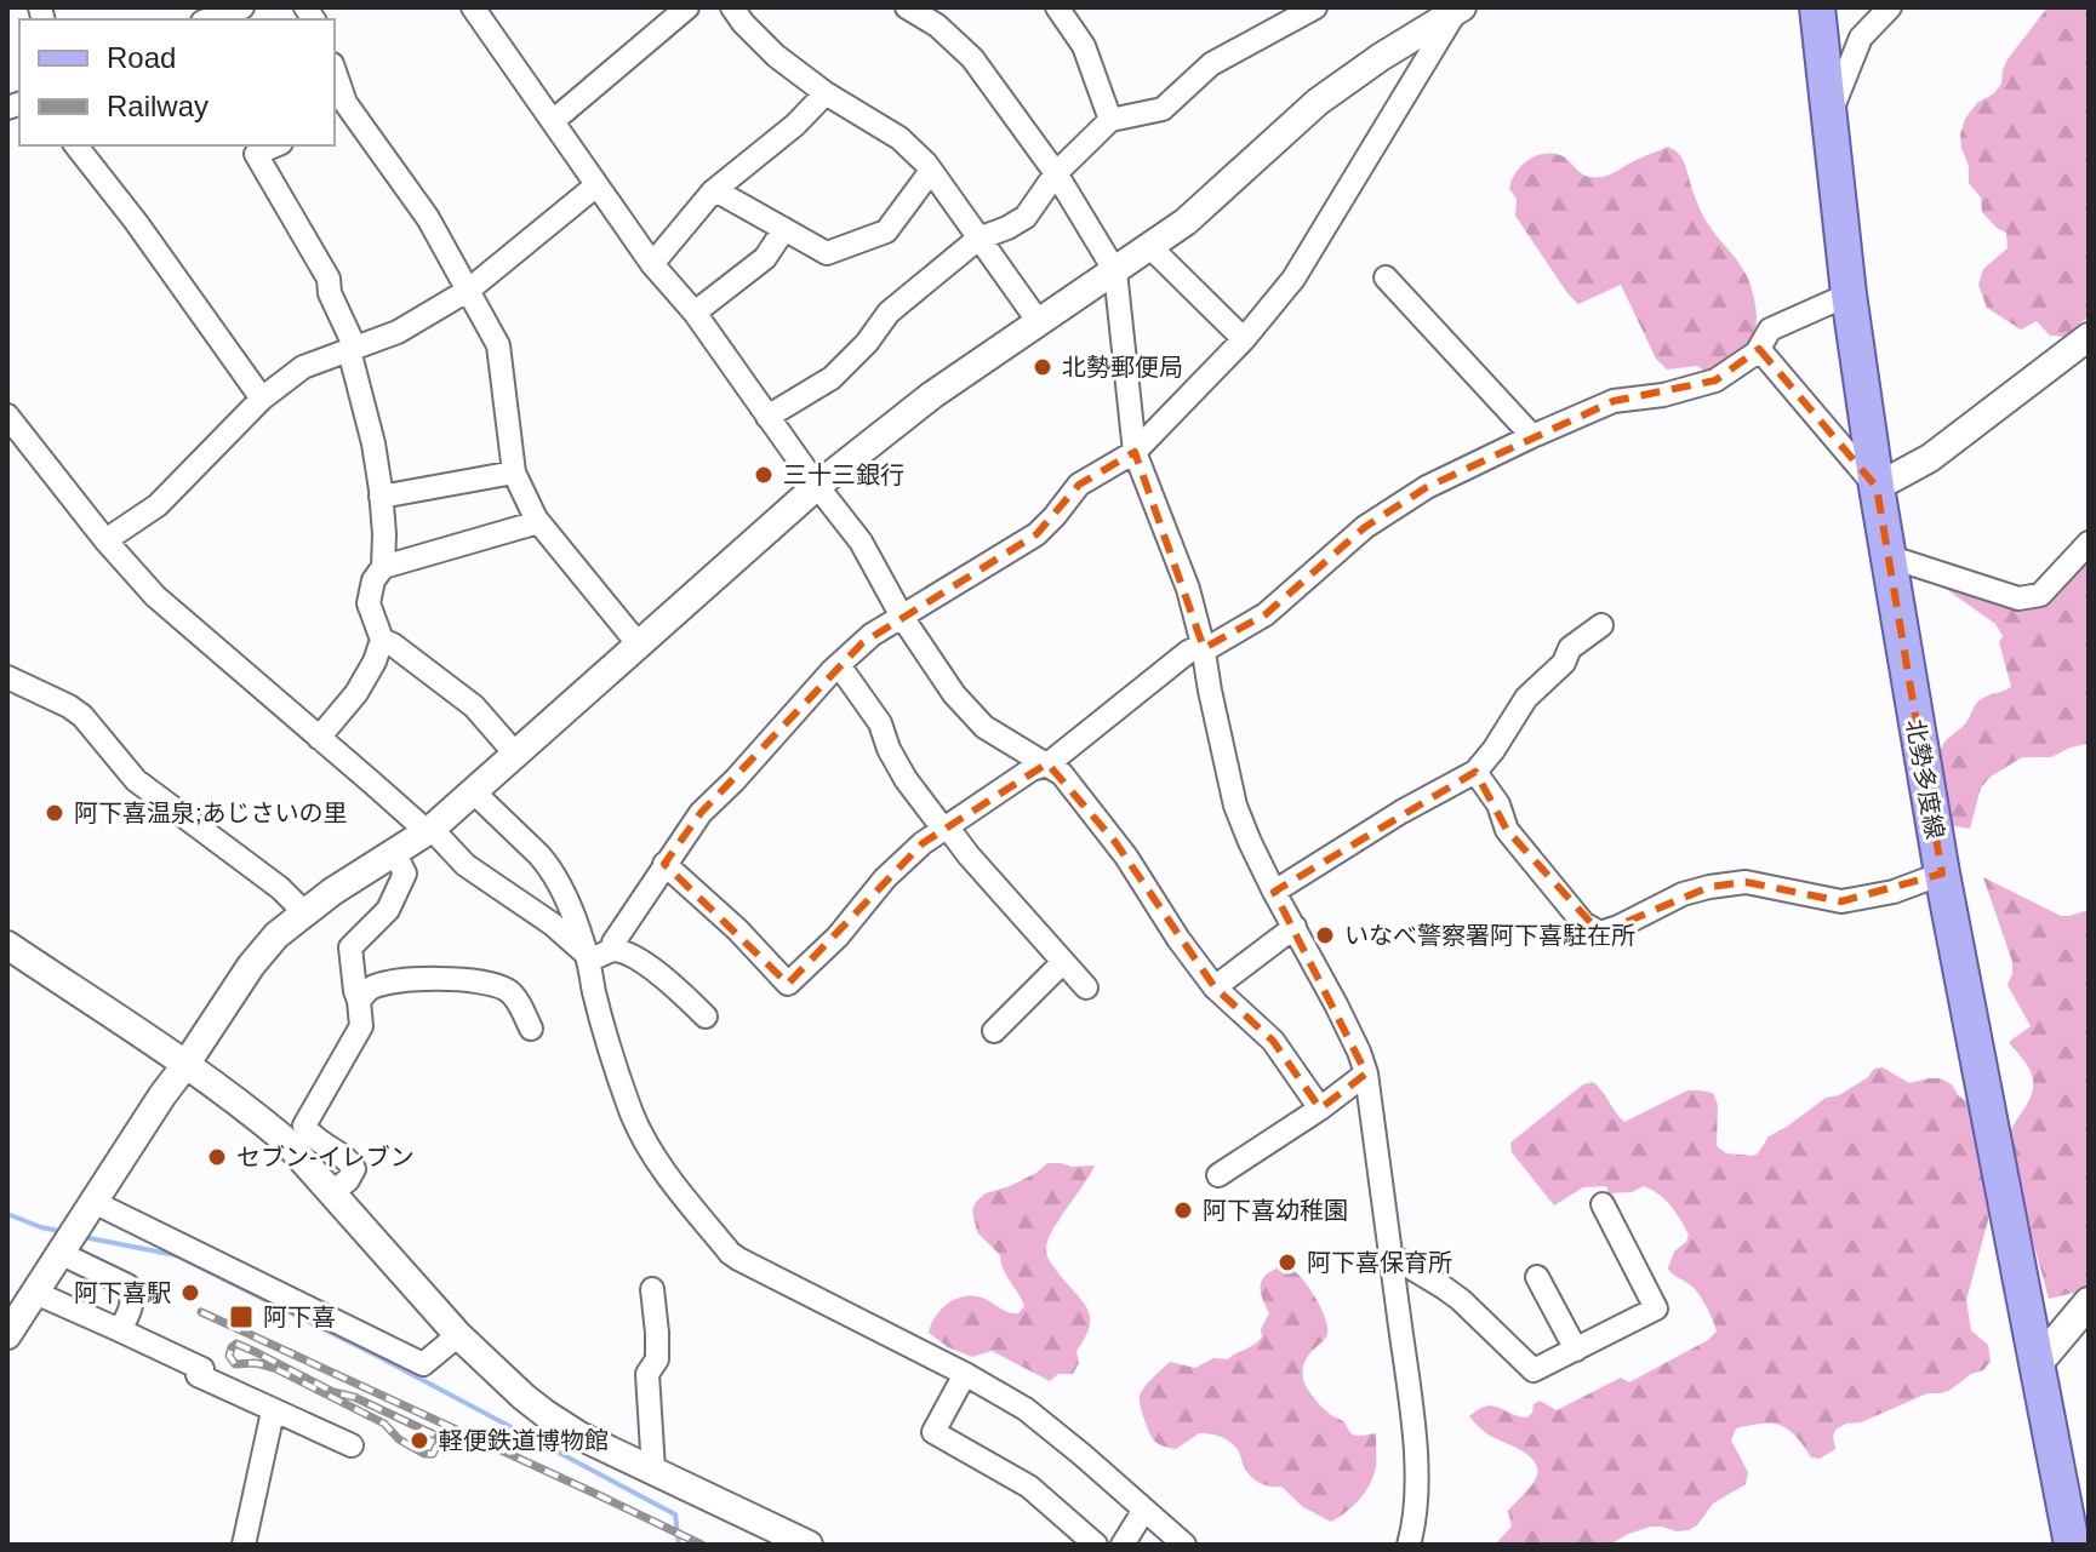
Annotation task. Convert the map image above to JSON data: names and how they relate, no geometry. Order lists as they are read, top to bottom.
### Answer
{
  "streets": {
    "main road": ["北勢多度線"]
  },
  "places": {
    "other": [
      "北勢郵便局",
      "三十三銀行",
      "阿下喜温泉;あじさいの里",
      "いなべ警察署阿下喜駐在所",
      "セブン-イレブン",
      "阿下喜幼稚園",
      "阿下喜保育所",
      "阿下喜駅",
      "軽便鉄道博物館"
    ],
    "transit": ["阿下喜"]
  },
  "legend": ["Road", "Railway"]
}
